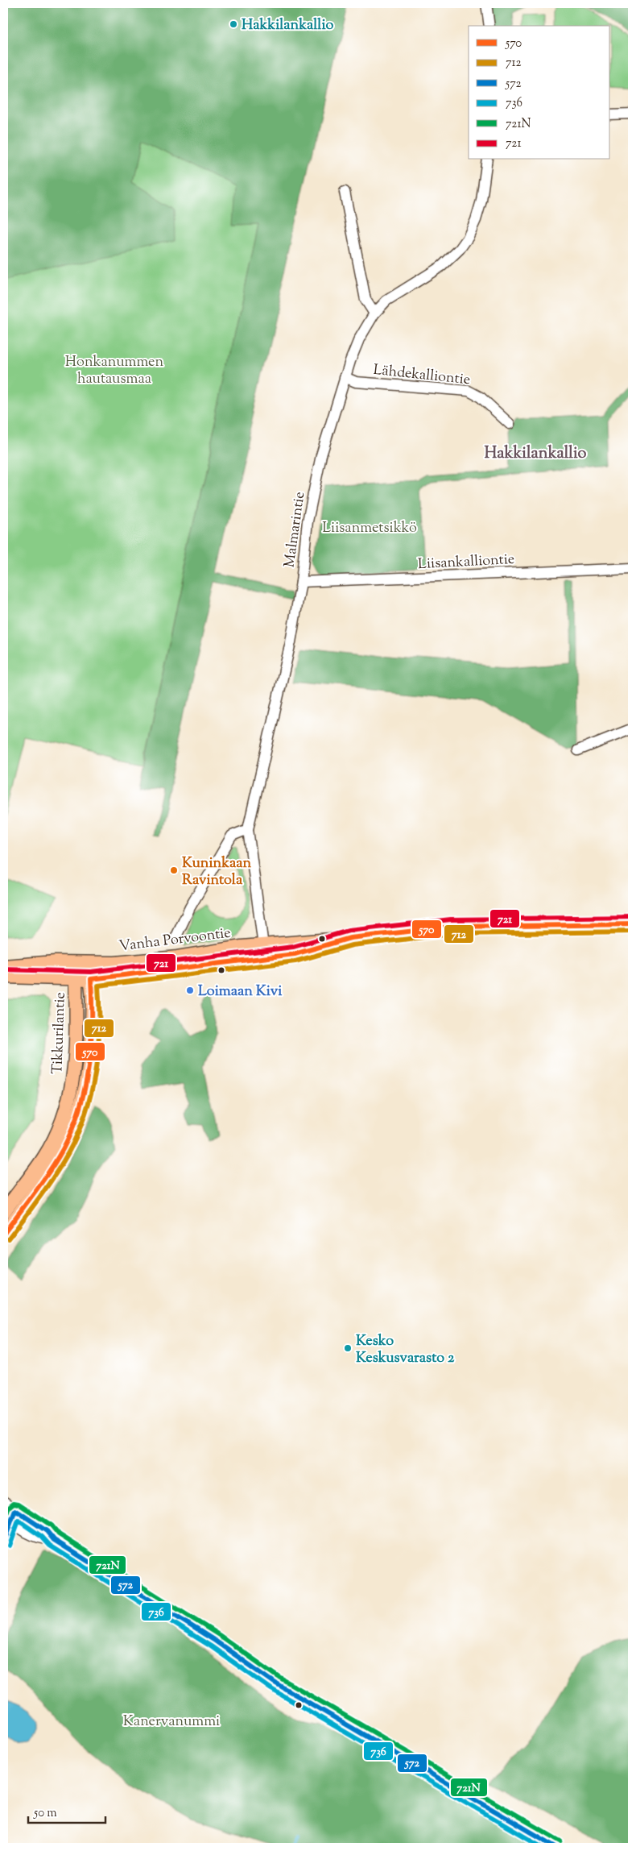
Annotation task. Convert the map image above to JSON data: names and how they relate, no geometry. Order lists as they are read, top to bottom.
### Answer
{
  "streets": {
    "main road": ["Vanha Porvoontie", "Tikkurilantie"],
    "street": ["Lähdekalliontie", "Malmarintie", "Liisankalliontie"]
  },
  "crossings": [
    ["Lähdekalliontie", "Malmarintie"],
    ["Malmarintie", "Liisankalliontie"],
    ["Malmarintie", "Vanha Porvoontie"],
    ["Vanha Porvoontie", "Tikkurilantie"]
  ],
  "districts": ["Hakkilankallio"],
  "parks": ["Honkanummen hautausmaa", "Liisanmetsikkö", "Kanervanummi"],
  "places": [
    "Hakkilankallio",
    "Kuninkaan Ravintola",
    "Loimaan Kivi",
    "Kesko Keskusvarasto 2"
  ],
  "lines": [
    "transit line 721",
    "transit line 570",
    "transit line 712",
    "transit line 721N",
    "transit line 572",
    "transit line 736"
  ],
  "legend": [
    "570",
    "712",
    "572",
    "736",
    "721N",
    "721"
  ],
  "scale_bar": "50 m"
}
